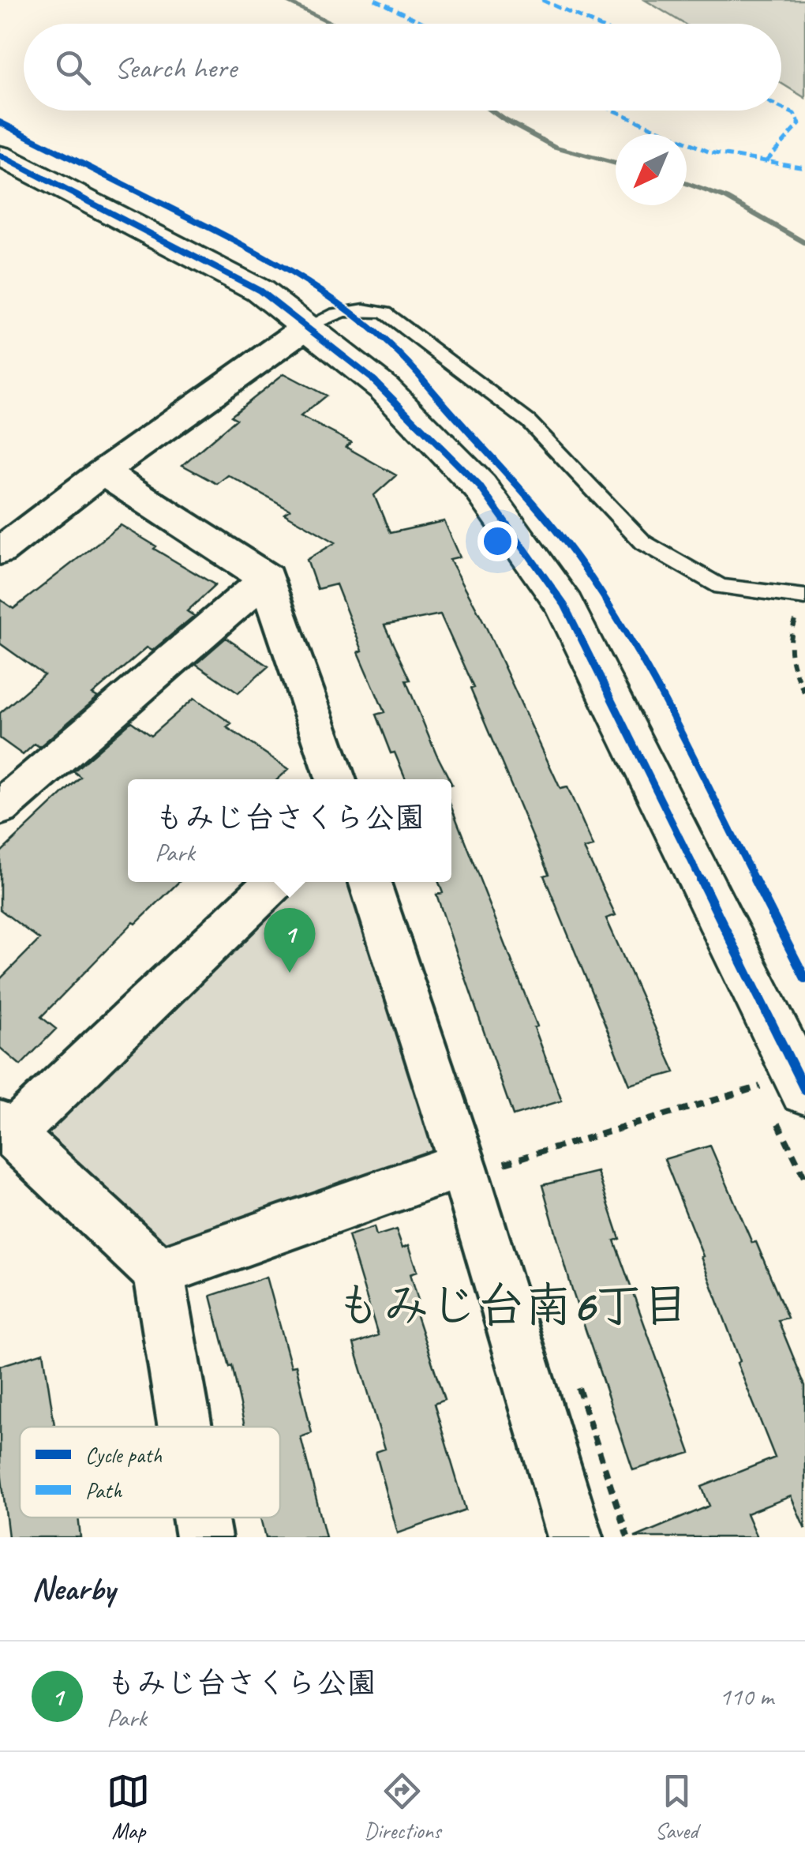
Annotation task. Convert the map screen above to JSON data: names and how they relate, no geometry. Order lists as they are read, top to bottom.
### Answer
{
  "districts": ["もみじ台南6丁目"],
  "legend": ["Cycle path", "Path"],
  "north": "bottom left",
  "page": {
    "search": "Search here",
    "popup": ["もみじ台さくら公園", "Park"],
    "pins": "1",
    "heading": "Nearby",
    "list": [
      {
        "mark": "1",
        "name": "もみじ台さくら公園",
        "note": "Park",
        "value": "110 m"
      }
    ],
    "nav": ["Map", "Directions", "Saved"]
  }
}
